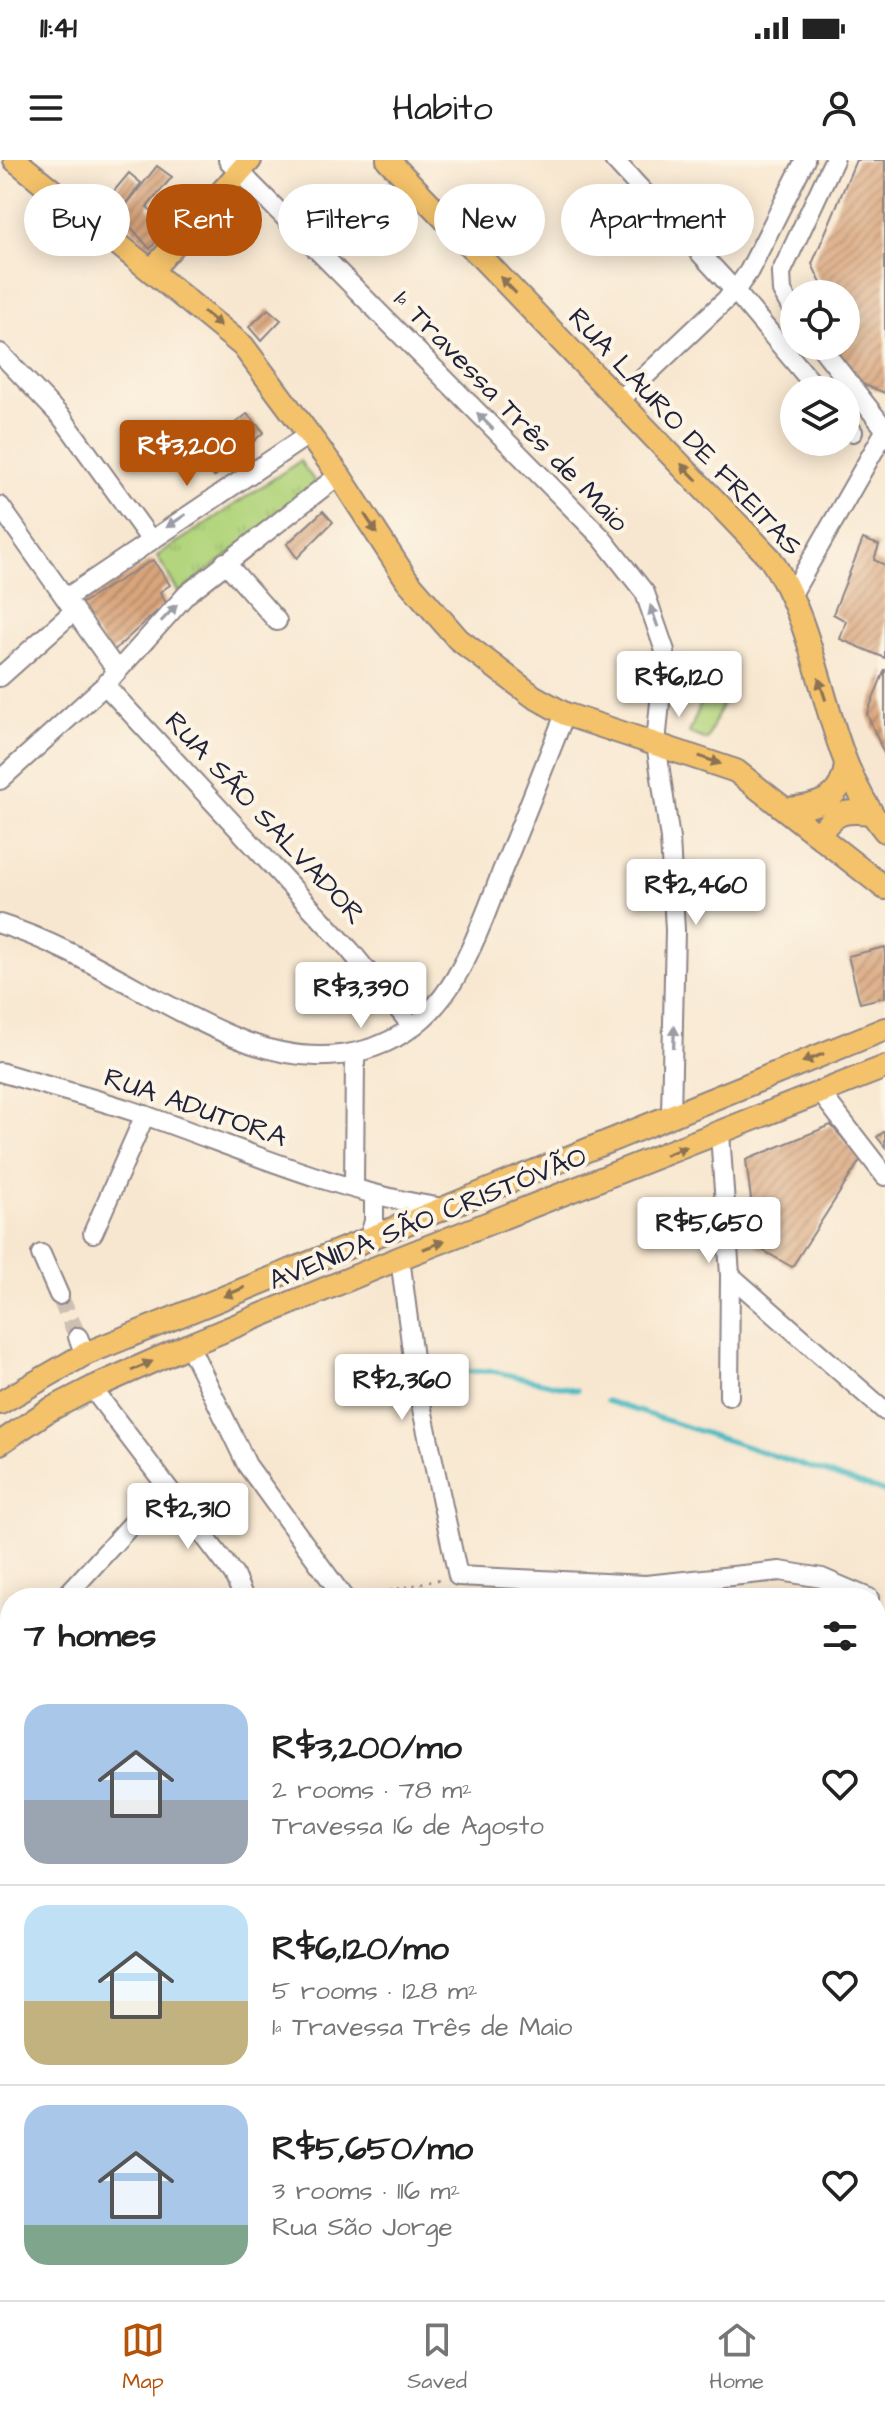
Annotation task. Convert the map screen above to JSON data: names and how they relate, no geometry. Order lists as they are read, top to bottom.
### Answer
{
  "streets": {
    "main road": ["RUA LAURO DE FREITAS", "AVENIDA SÃO CRISTÓVÃO"],
    "street": ["1ª Travessa Três de Maio", "RUA SÃO SALVADOR", "RUA ADUTORA"]
  },
  "crossings": [
    ["1ª Travessa Três de Maio", "AVENIDA SÃO CRISTÓVÃO"],
    ["RUA ADUTORA", "AVENIDA SÃO CRISTÓVÃO"]
  ],
  "one_way": ["1ª Travessa Três de Maio", "RUA LAURO DE FREITAS"],
  "page": {
    "status": "11:41",
    "header": "Habito",
    "chip": [
      "Buy",
      "Rent",
      "Filters",
      "New",
      "Apartment"
    ],
    "price": [
      "R$3,200",
      "R$6,120",
      "R$2,460",
      "R$3,390",
      "R$5,650",
      "R$2,360",
      "R$2,310"
    ],
    "heading": "7 homes",
    "list": [
      {
        "name": "R$3,200/mo",
        "note": "2 rooms · 78 m² · Travessa 16 de Agosto"
      },
      {
        "name": "R$6,120/mo",
        "note": "5 rooms · 128 m² · 1ª Travessa Três de Maio"
      },
      {
        "name": "R$5,650/mo",
        "note": "3 rooms · 116 m² · Rua São Jorge"
      }
    ],
    "tabs": ["Map", "Saved", "Home"]
  }
}
